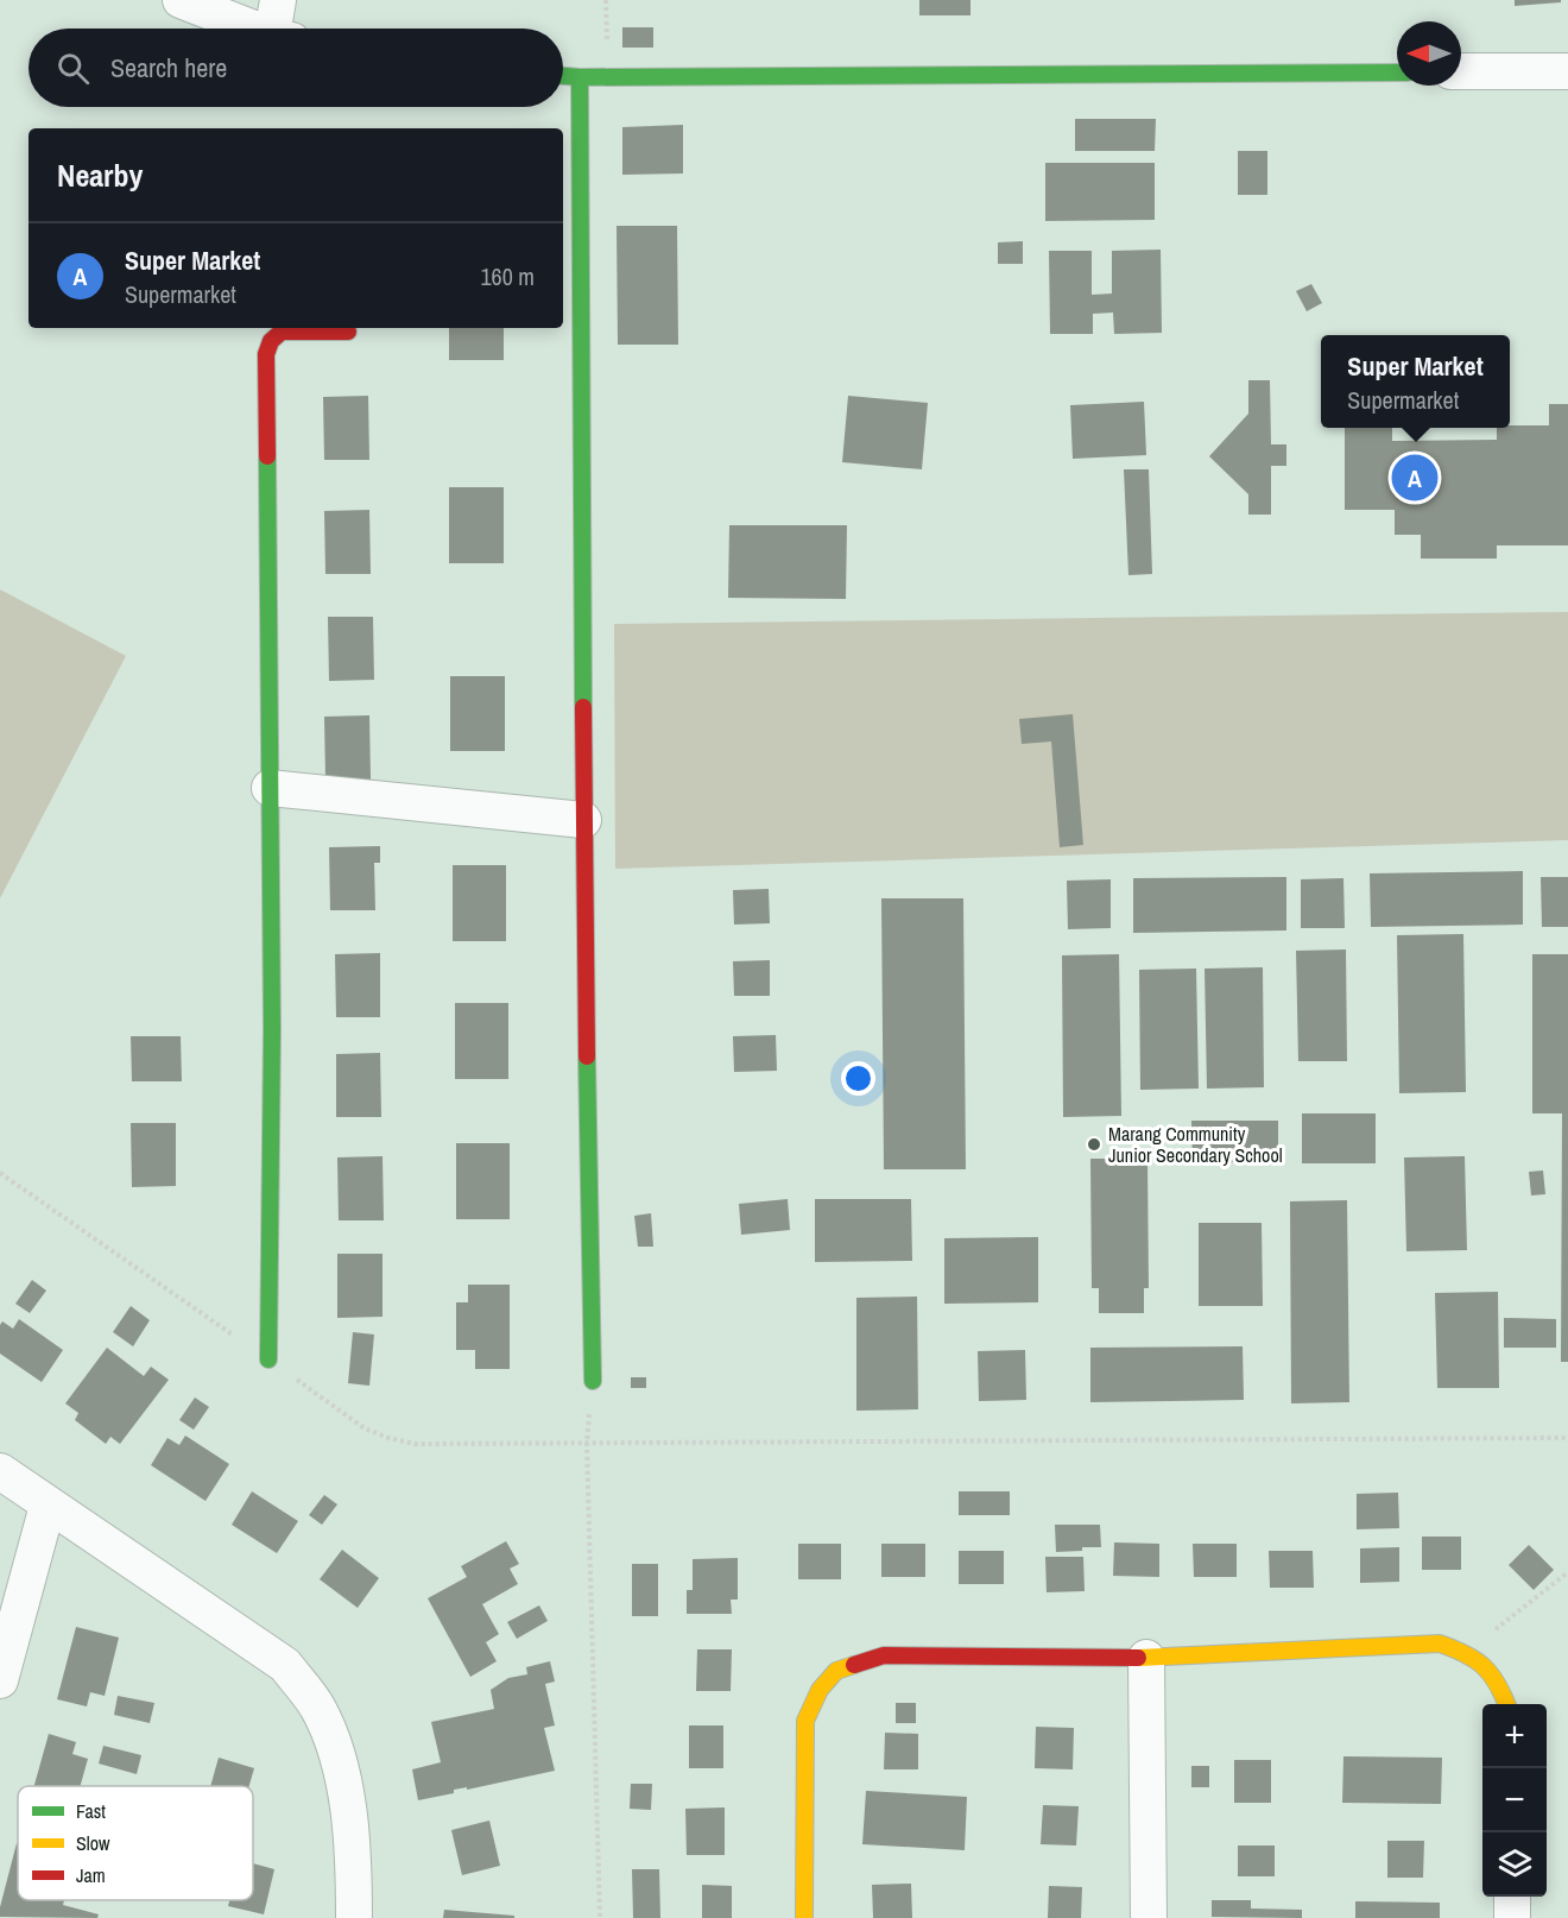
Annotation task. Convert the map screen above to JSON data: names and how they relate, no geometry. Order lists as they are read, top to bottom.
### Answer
{
  "places": ["Marang Community Junior Secondary School"],
  "legend": ["Fast", "Slow", "Jam"],
  "north": "left",
  "page": {
    "search": "Search here",
    "heading": "Nearby",
    "list": [
      {
        "mark": "A",
        "name": "Super Market",
        "note": "Supermarket",
        "value": "160 m"
      }
    ],
    "popup": ["Super Market", "Supermarket"],
    "pins": "A",
    "map_buttons": ["+", "−"]
  }
}
